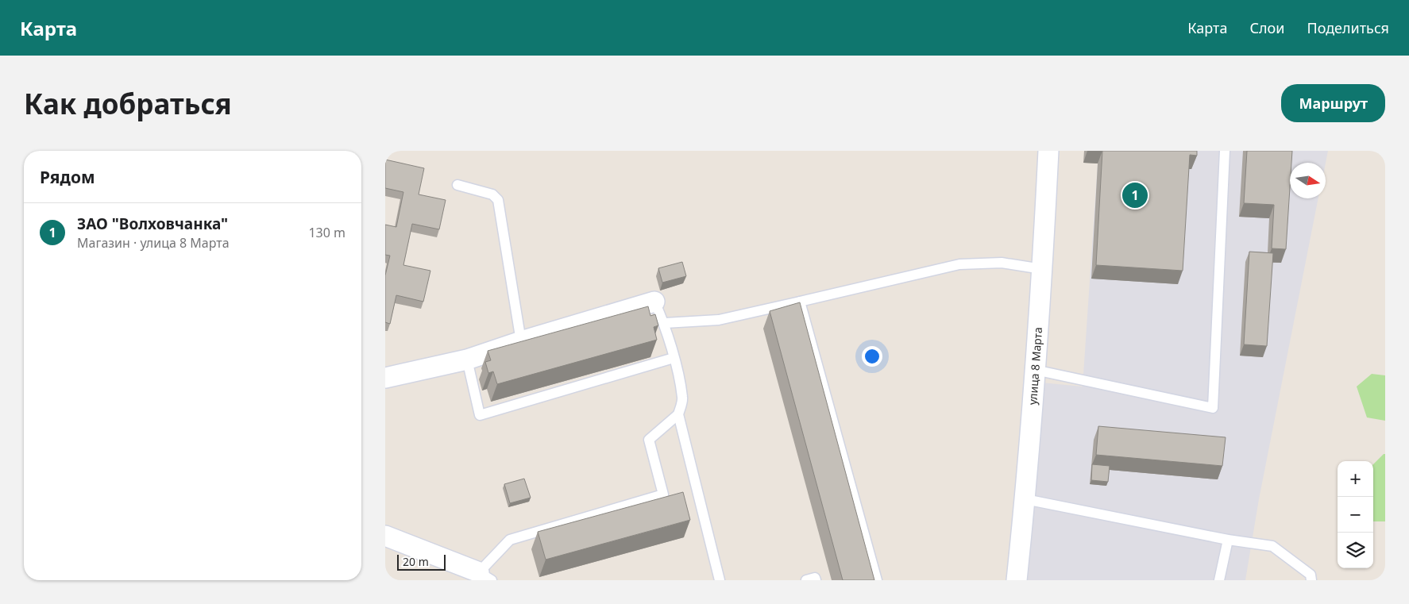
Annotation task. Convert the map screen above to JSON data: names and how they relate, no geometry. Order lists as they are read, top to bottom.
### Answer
{
  "streets": {
    "street": ["улица 8 Марта"]
  },
  "scale_bar": "20 m",
  "north": "right",
  "page": {
    "header": "Карта",
    "nav": ["Карта", "Слои", "Поделиться"],
    "buttons": "Маршрут",
    "title": "Как добраться",
    "heading": "Рядом",
    "pins": "1",
    "list": [
      {
        "mark": "1",
        "name": "ЗАО \"Волховчанка\"",
        "note": "Магазин · улица 8 Марта",
        "value": "130 m"
      }
    ],
    "map_buttons": ["+", "−"],
    "scale": "20 m"
  }
}
